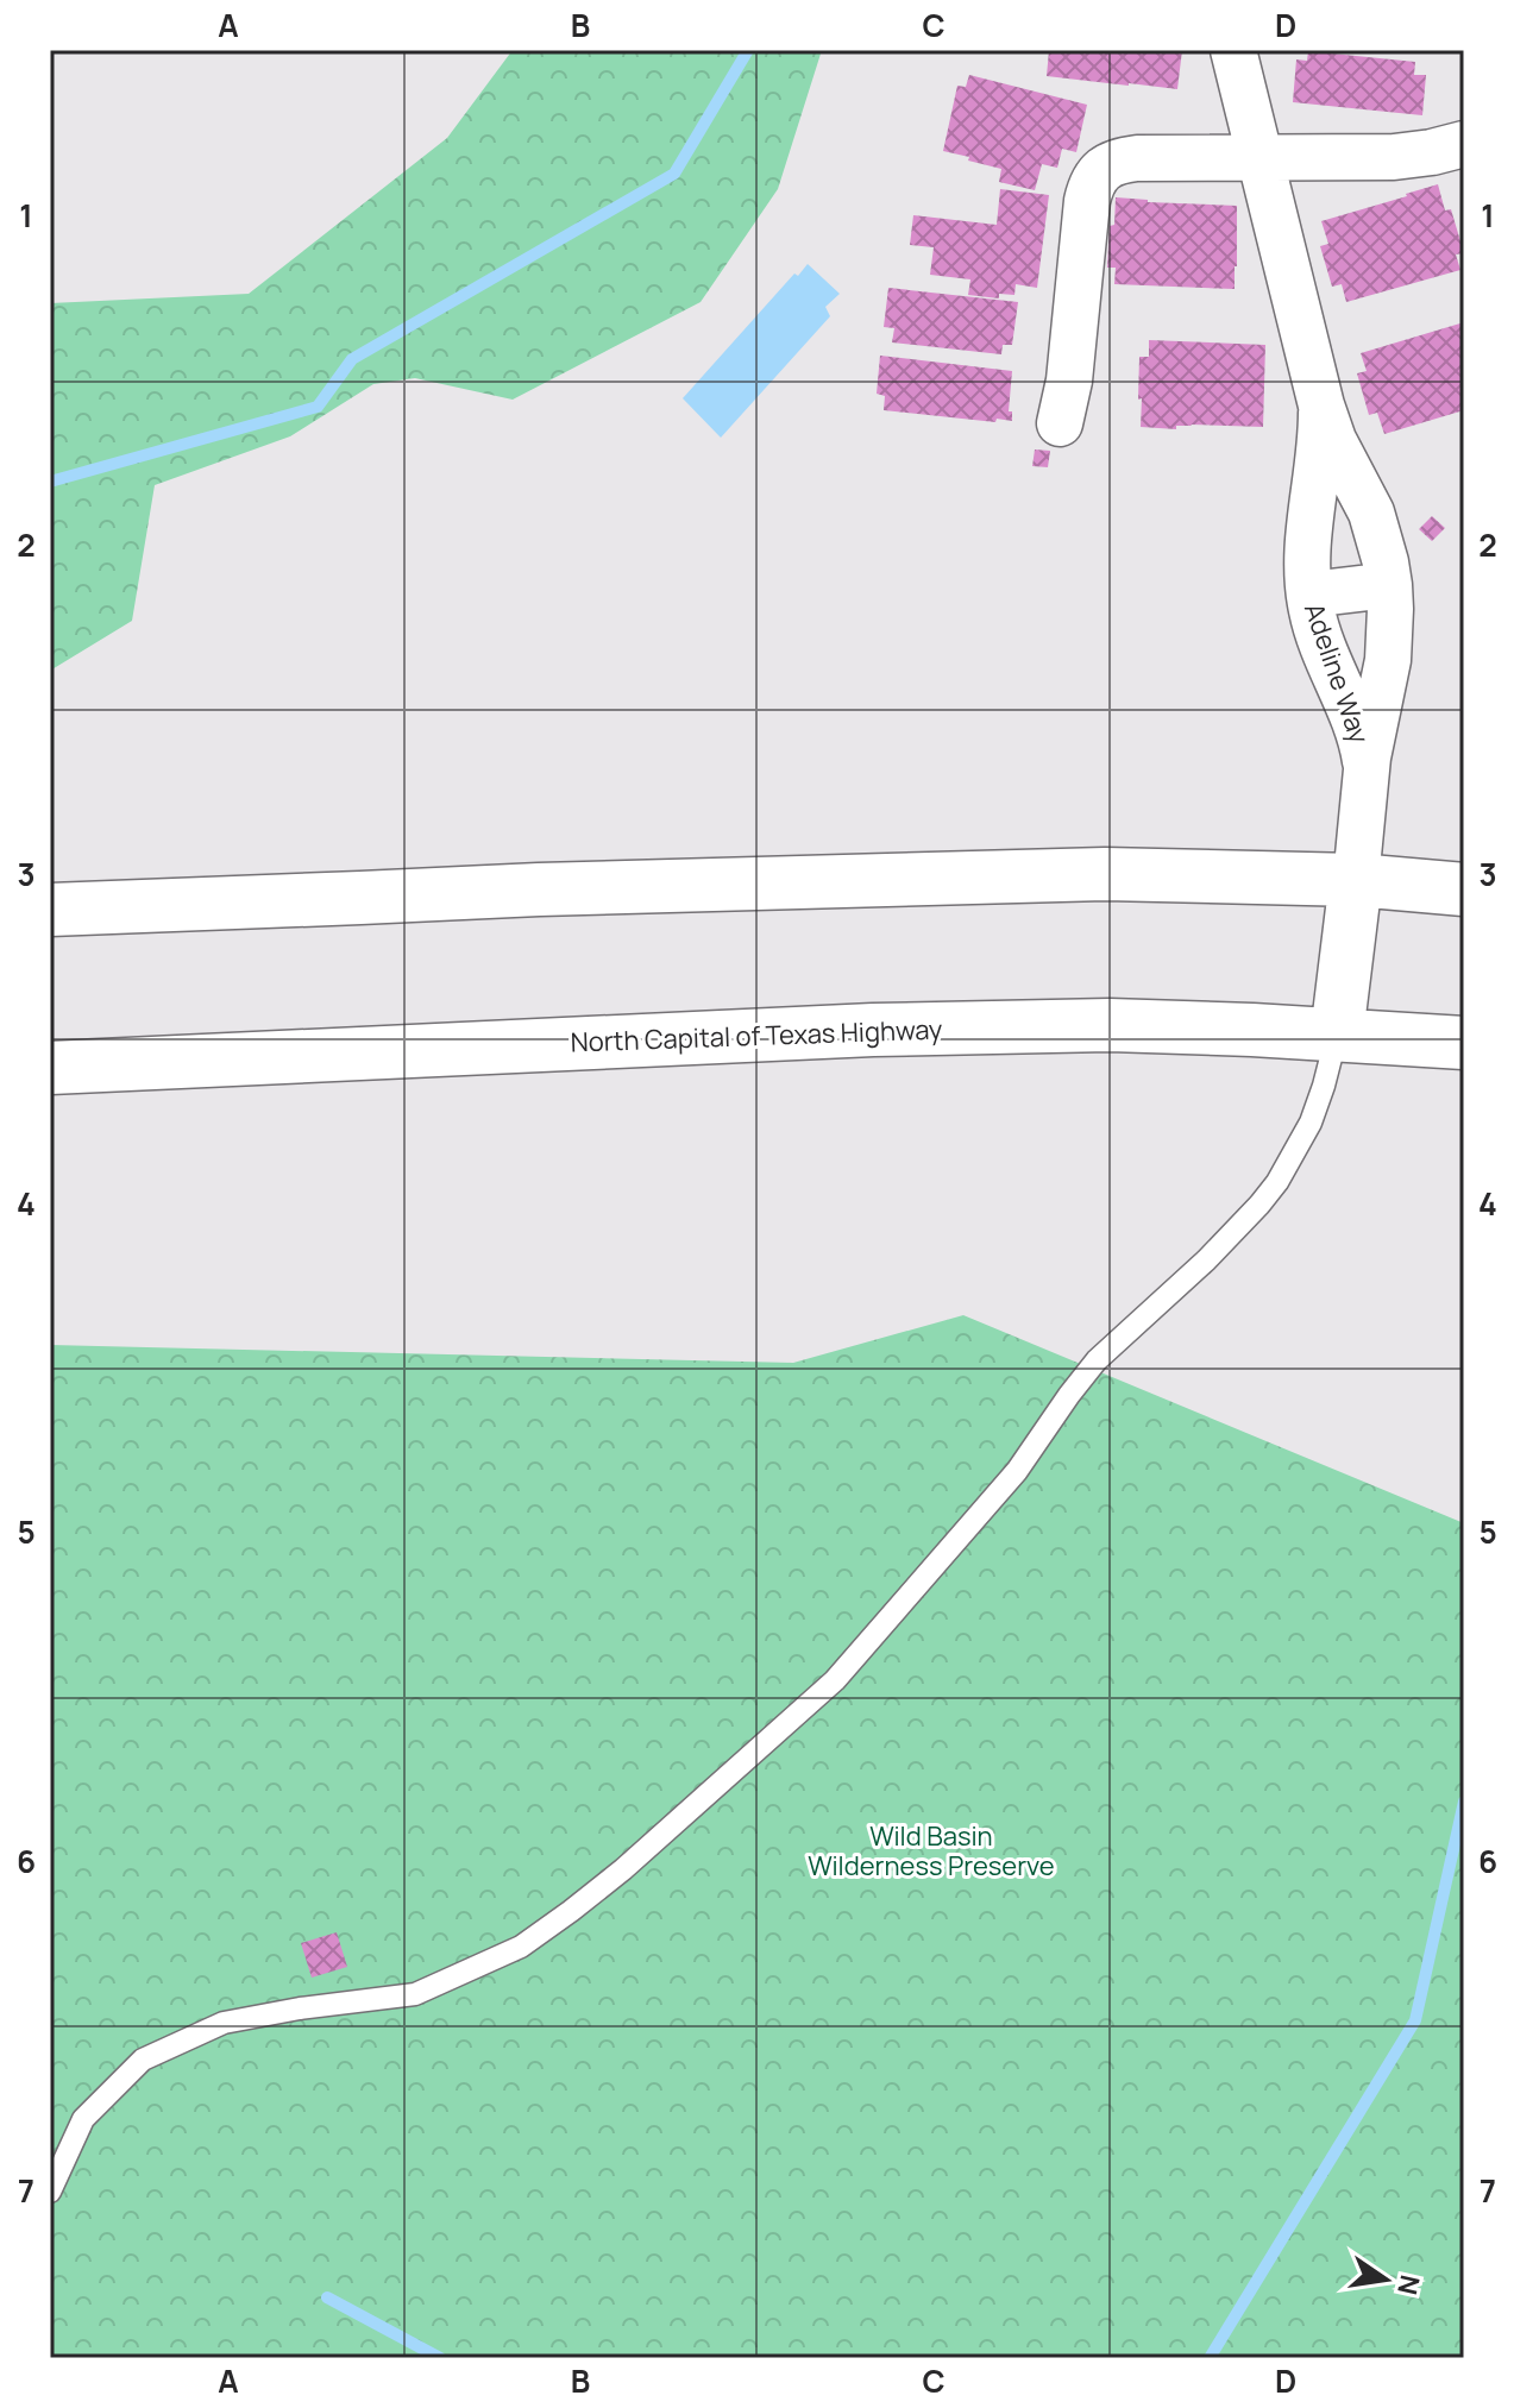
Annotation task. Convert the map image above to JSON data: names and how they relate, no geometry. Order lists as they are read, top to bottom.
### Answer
{
  "streets": {
    "highway": ["North Capital of Texas Highway"],
    "street": ["Adeline Way"]
  },
  "parks": ["Wild Basin Wilderness Preserve"],
  "north": "right",
  "grid": {
    "columns": [
      "A",
      "B",
      "C",
      "D"
    ],
    "rows": [
      "1",
      "2",
      "3",
      "4",
      "5",
      "6",
      "7"
    ]
  }
}
